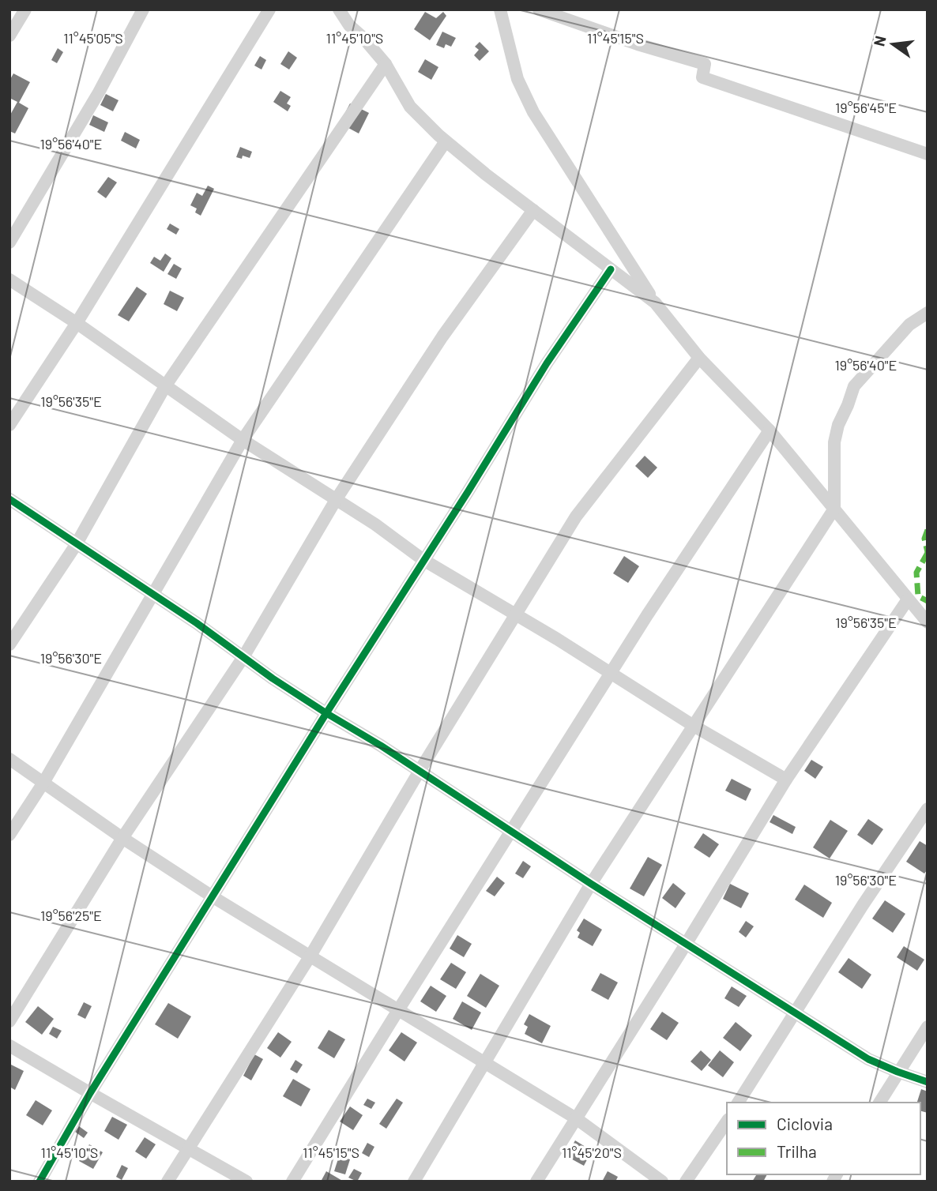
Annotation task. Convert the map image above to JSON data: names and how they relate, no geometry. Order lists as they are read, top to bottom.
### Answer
{
  "legend": ["Ciclovia", "Trilha"],
  "north": "left",
  "coordinates": [
    "11°45'05\"S",
    "11°45'10\"S",
    "11°45'15\"S",
    "19°56'45\"E",
    "19°56'40\"E",
    "19°56'35\"E",
    "19°56'30\"E",
    "19°56'25\"E",
    "11°45'20\"S"
  ]
}
